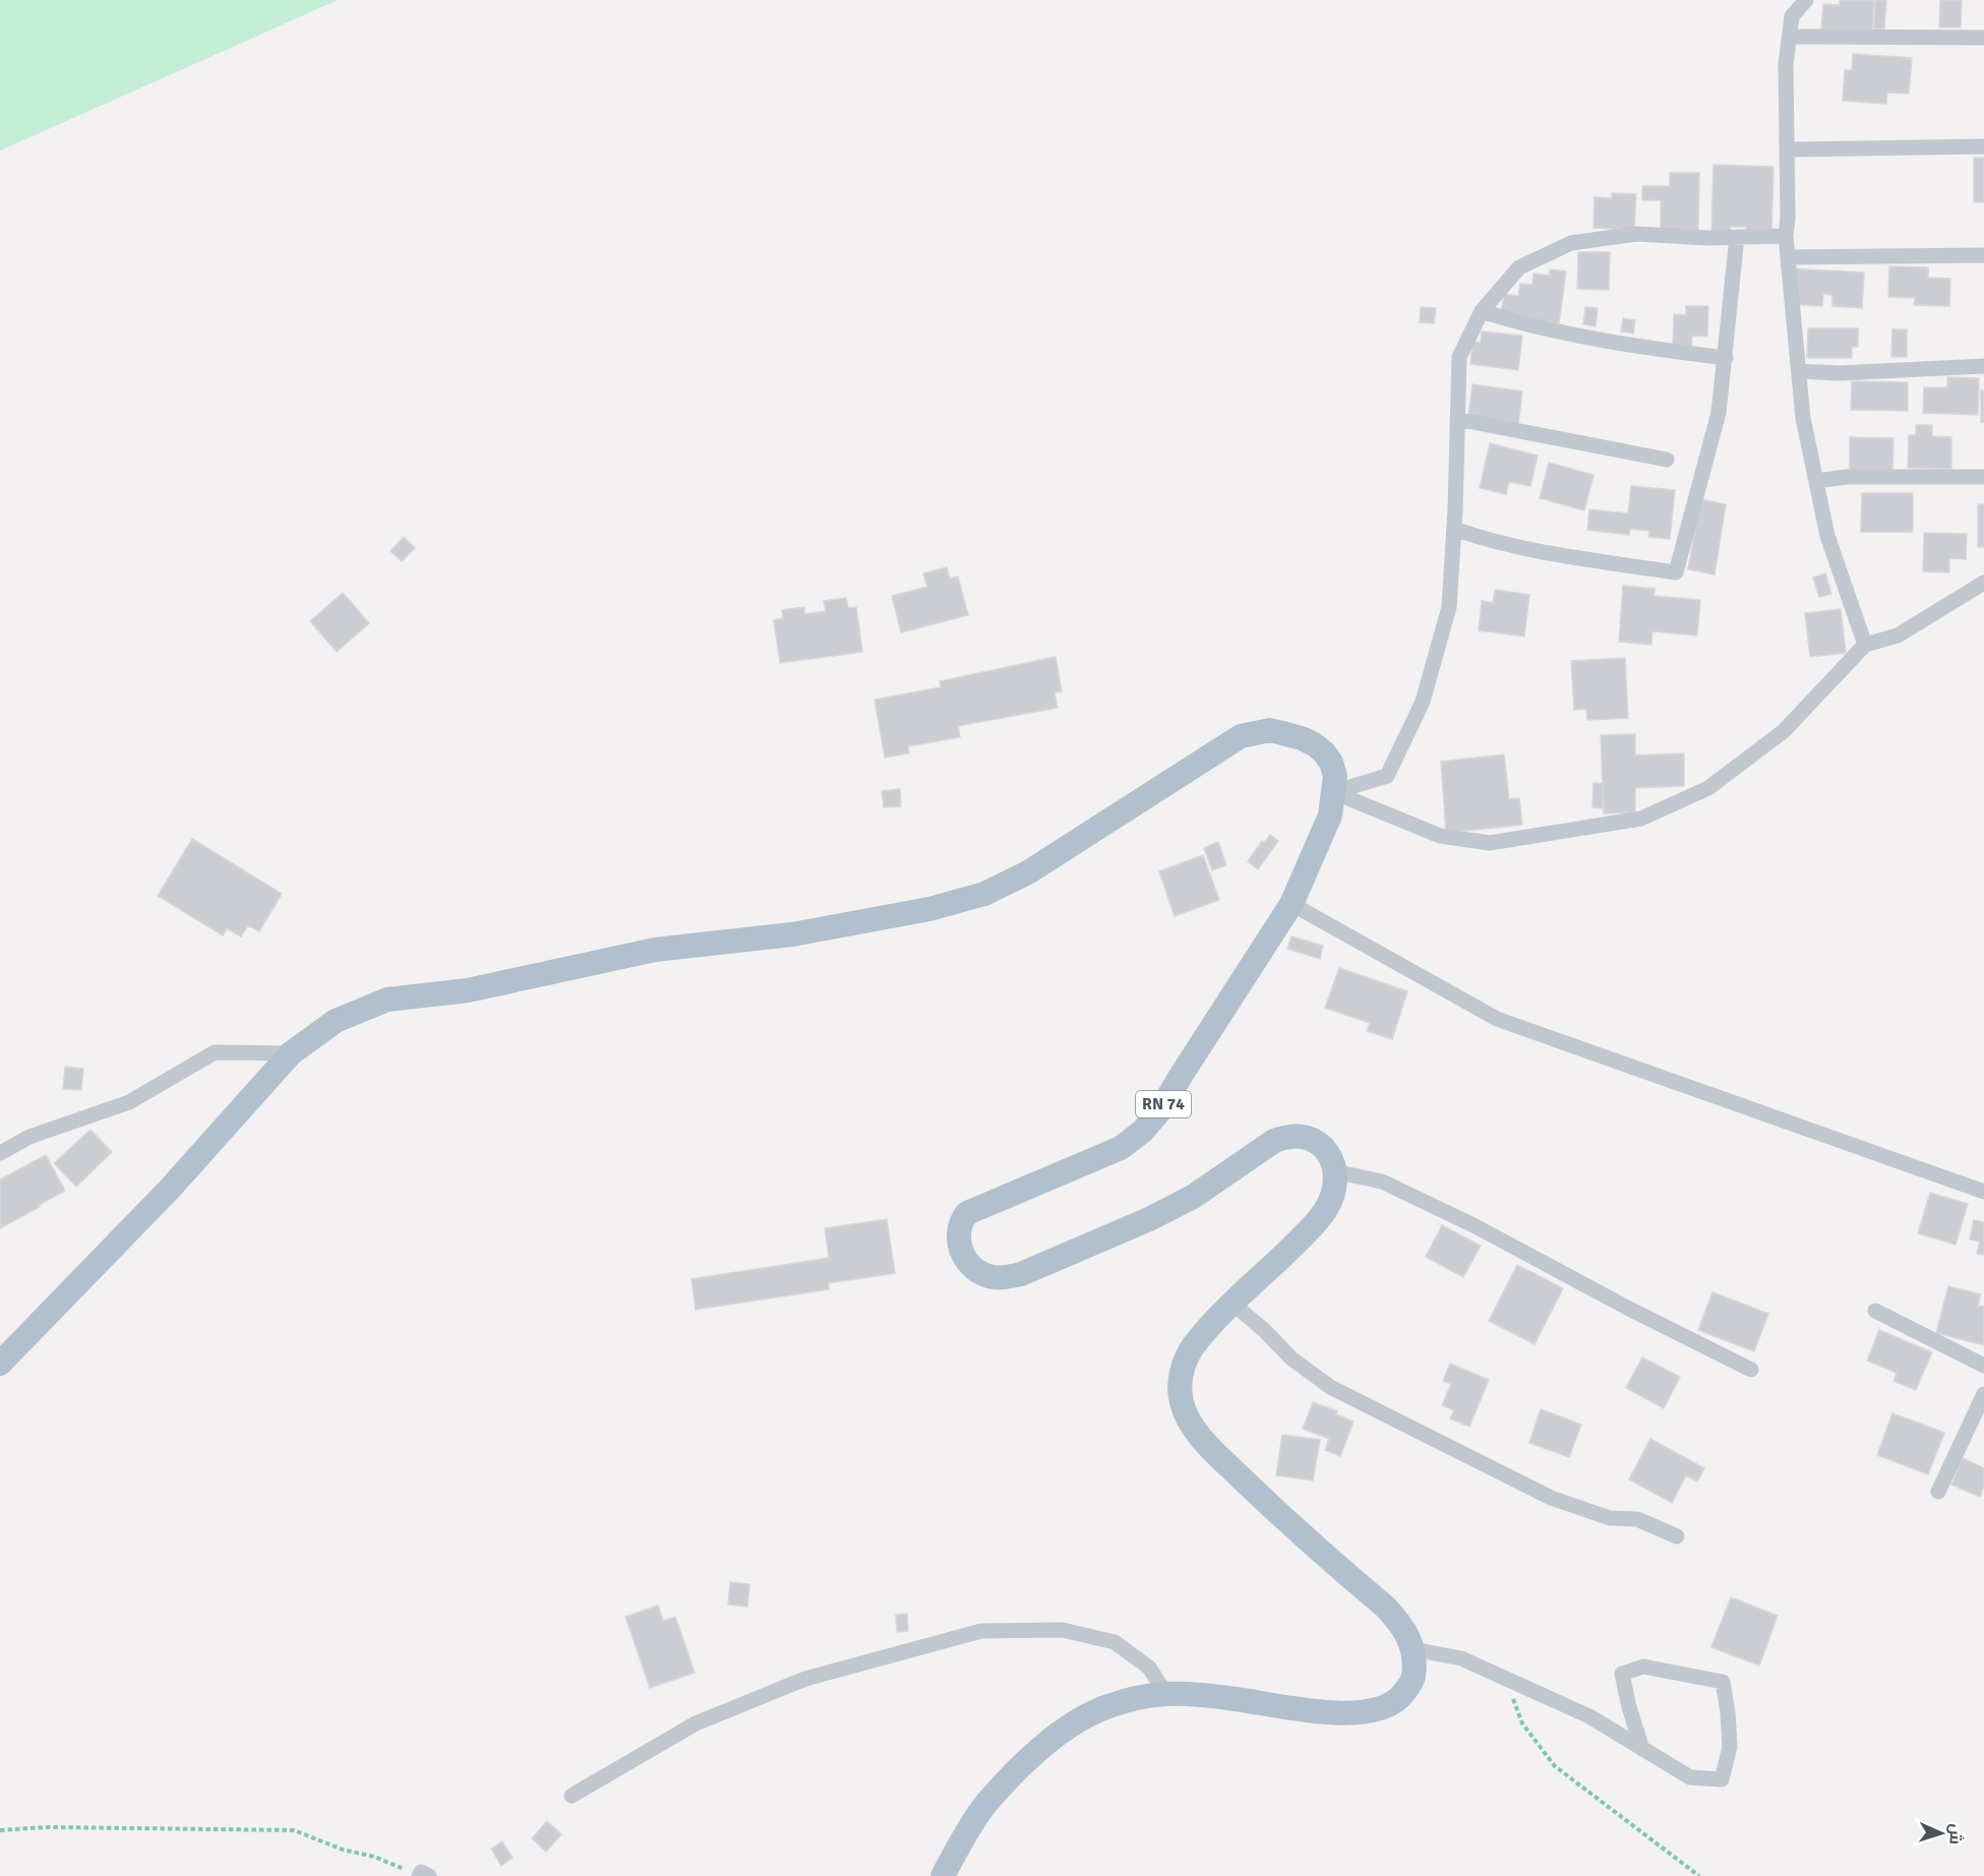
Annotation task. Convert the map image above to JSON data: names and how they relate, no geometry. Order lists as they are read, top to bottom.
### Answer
{
  "streets": {
    "main road": ["RN 74"]
  },
  "north": "right"
}
